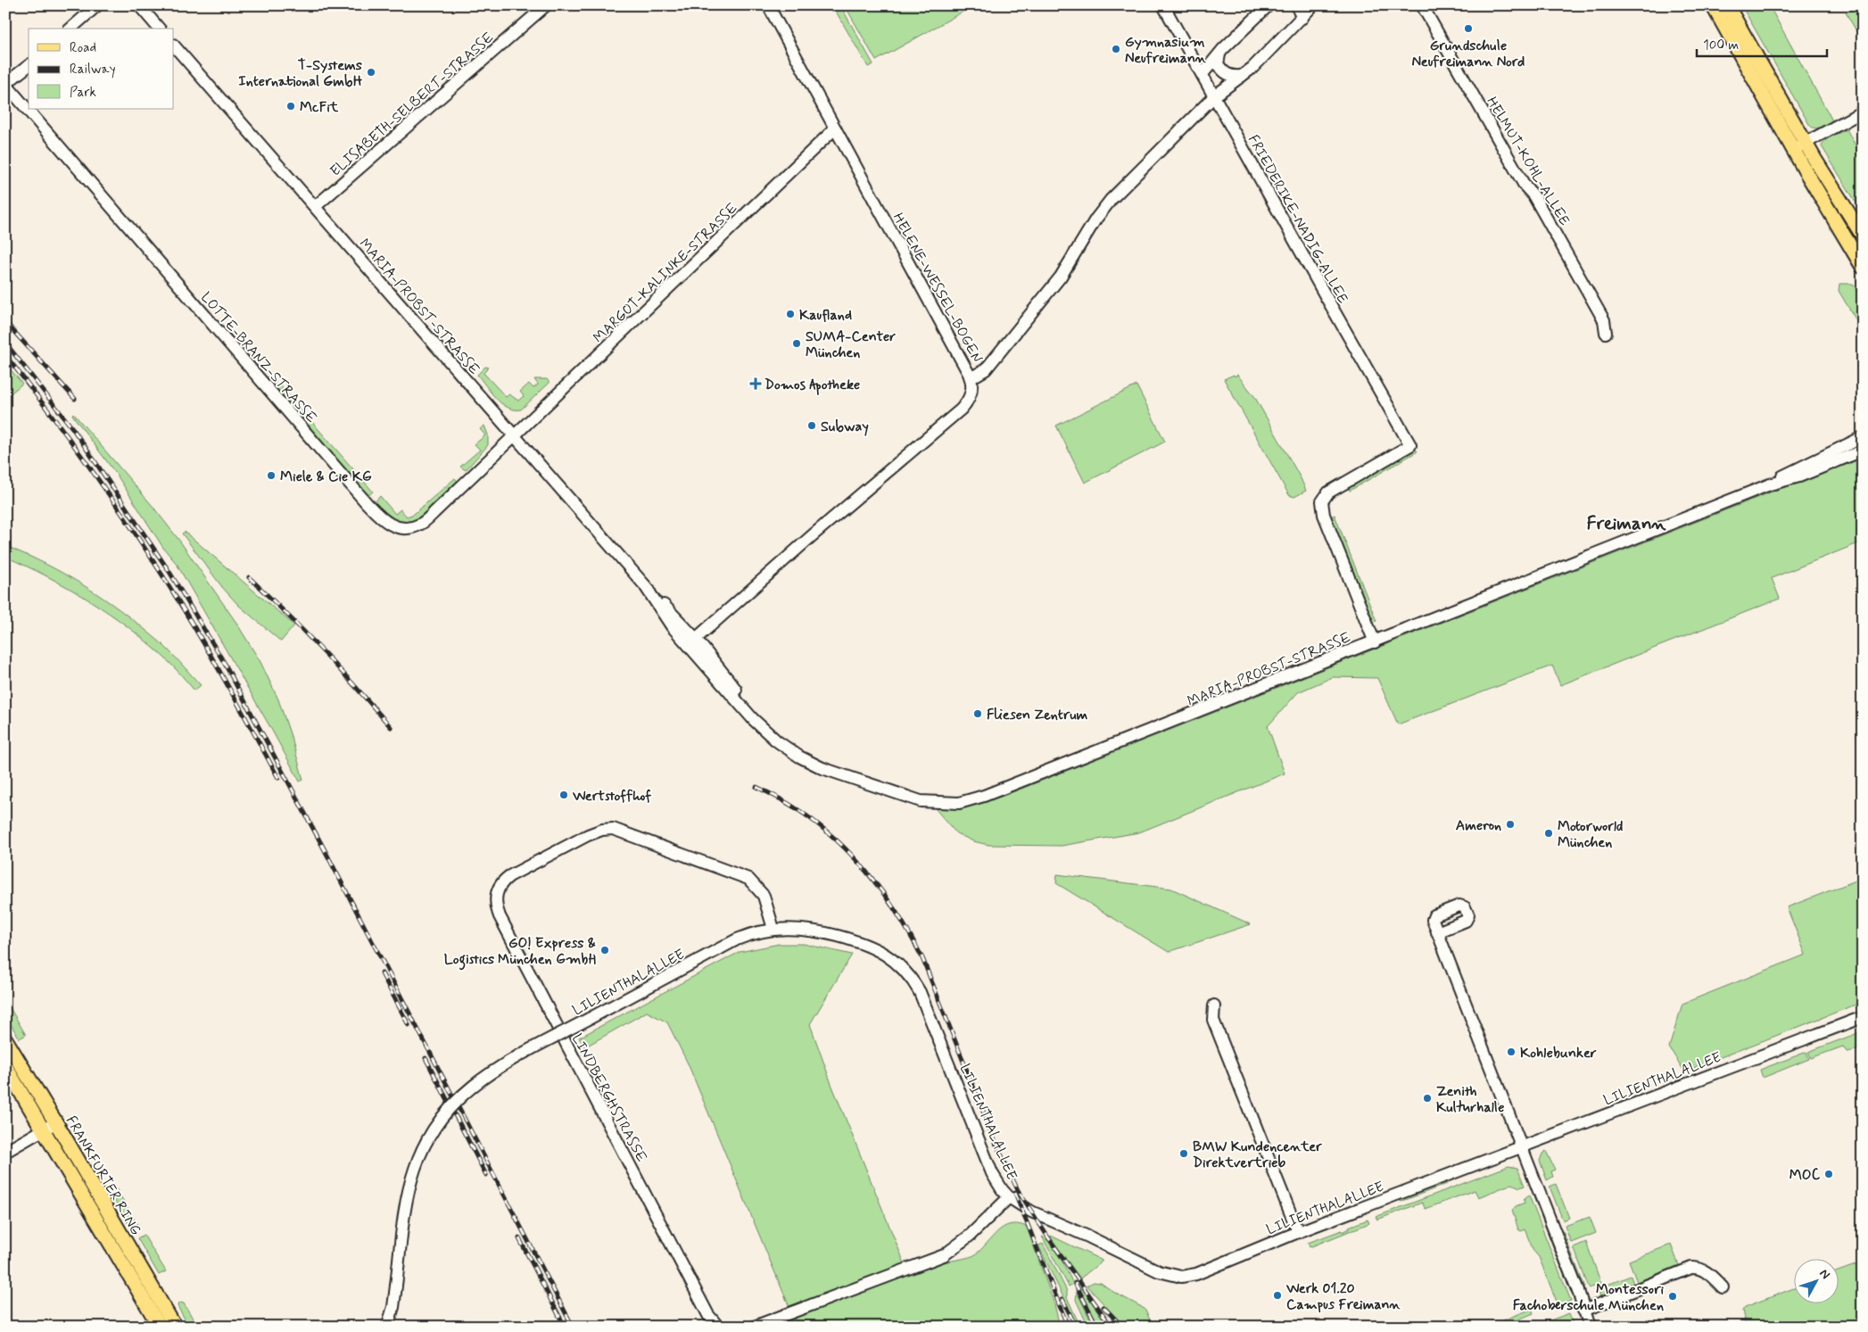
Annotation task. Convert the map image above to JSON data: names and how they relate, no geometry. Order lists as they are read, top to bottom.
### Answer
{
  "streets": {
    "main road": ["FRANKFURTER RING"],
    "street": [
      "ELISABETH-SELBERT-STRASSE",
      "HELMUT-KOHL-ALLEE",
      "FRIEDERIKE-NADIG-ALLEE",
      "MARGOT-KALINKE-STRASSE",
      "HELENE-WESSEL-BOGEN",
      "MARIA-PROBST-STRASSE",
      "LOTTE-BRANZ-STRASSE",
      "LILIENTHALALLEE",
      "LINDBERGHSTRASSE"
    ]
  },
  "crossings": [
    ["ELISABETH-SELBERT-STRASSE", "MARIA-PROBST-STRASSE"],
    ["FRIEDERIKE-NADIG-ALLEE", "MARIA-PROBST-STRASSE"],
    ["MARGOT-KALINKE-STRASSE", "HELENE-WESSEL-BOGEN"],
    ["MARGOT-KALINKE-STRASSE", "MARIA-PROBST-STRASSE"],
    ["MARGOT-KALINKE-STRASSE", "LOTTE-BRANZ-STRASSE"],
    ["HELENE-WESSEL-BOGEN", "MARIA-PROBST-STRASSE"],
    ["MARIA-PROBST-STRASSE", "LOTTE-BRANZ-STRASSE"],
    ["LILIENTHALALLEE", "LINDBERGHSTRASSE"]
  ],
  "districts": ["Freimann"],
  "places": {
    "other": [
      "Grundschule Neufreimann Nord",
      "Gymnasium Neufreimann",
      "T-Systems International GmbH",
      "McFit",
      "Kaufland",
      "SUMA-Center München",
      "Subway",
      "Miele & Cie KG",
      "Fliesen Zentrum",
      "Wertstoffhof",
      "Ameron",
      "Motorworld München",
      "GO! Express & Logistics München GmbH",
      "Kohlebunker",
      "Zenith Kulturhalle",
      "BMW Kundencenter Direktvertrieb",
      "MOC",
      "Werk 01.20 Campus Freimann",
      "Montessori Fachoberschule München"
    ],
    "health": ["Domos Apotheke"]
  },
  "legend": ["Road", "Railway", "Park"],
  "scale_bar": "100 m",
  "north": "top right"
}
